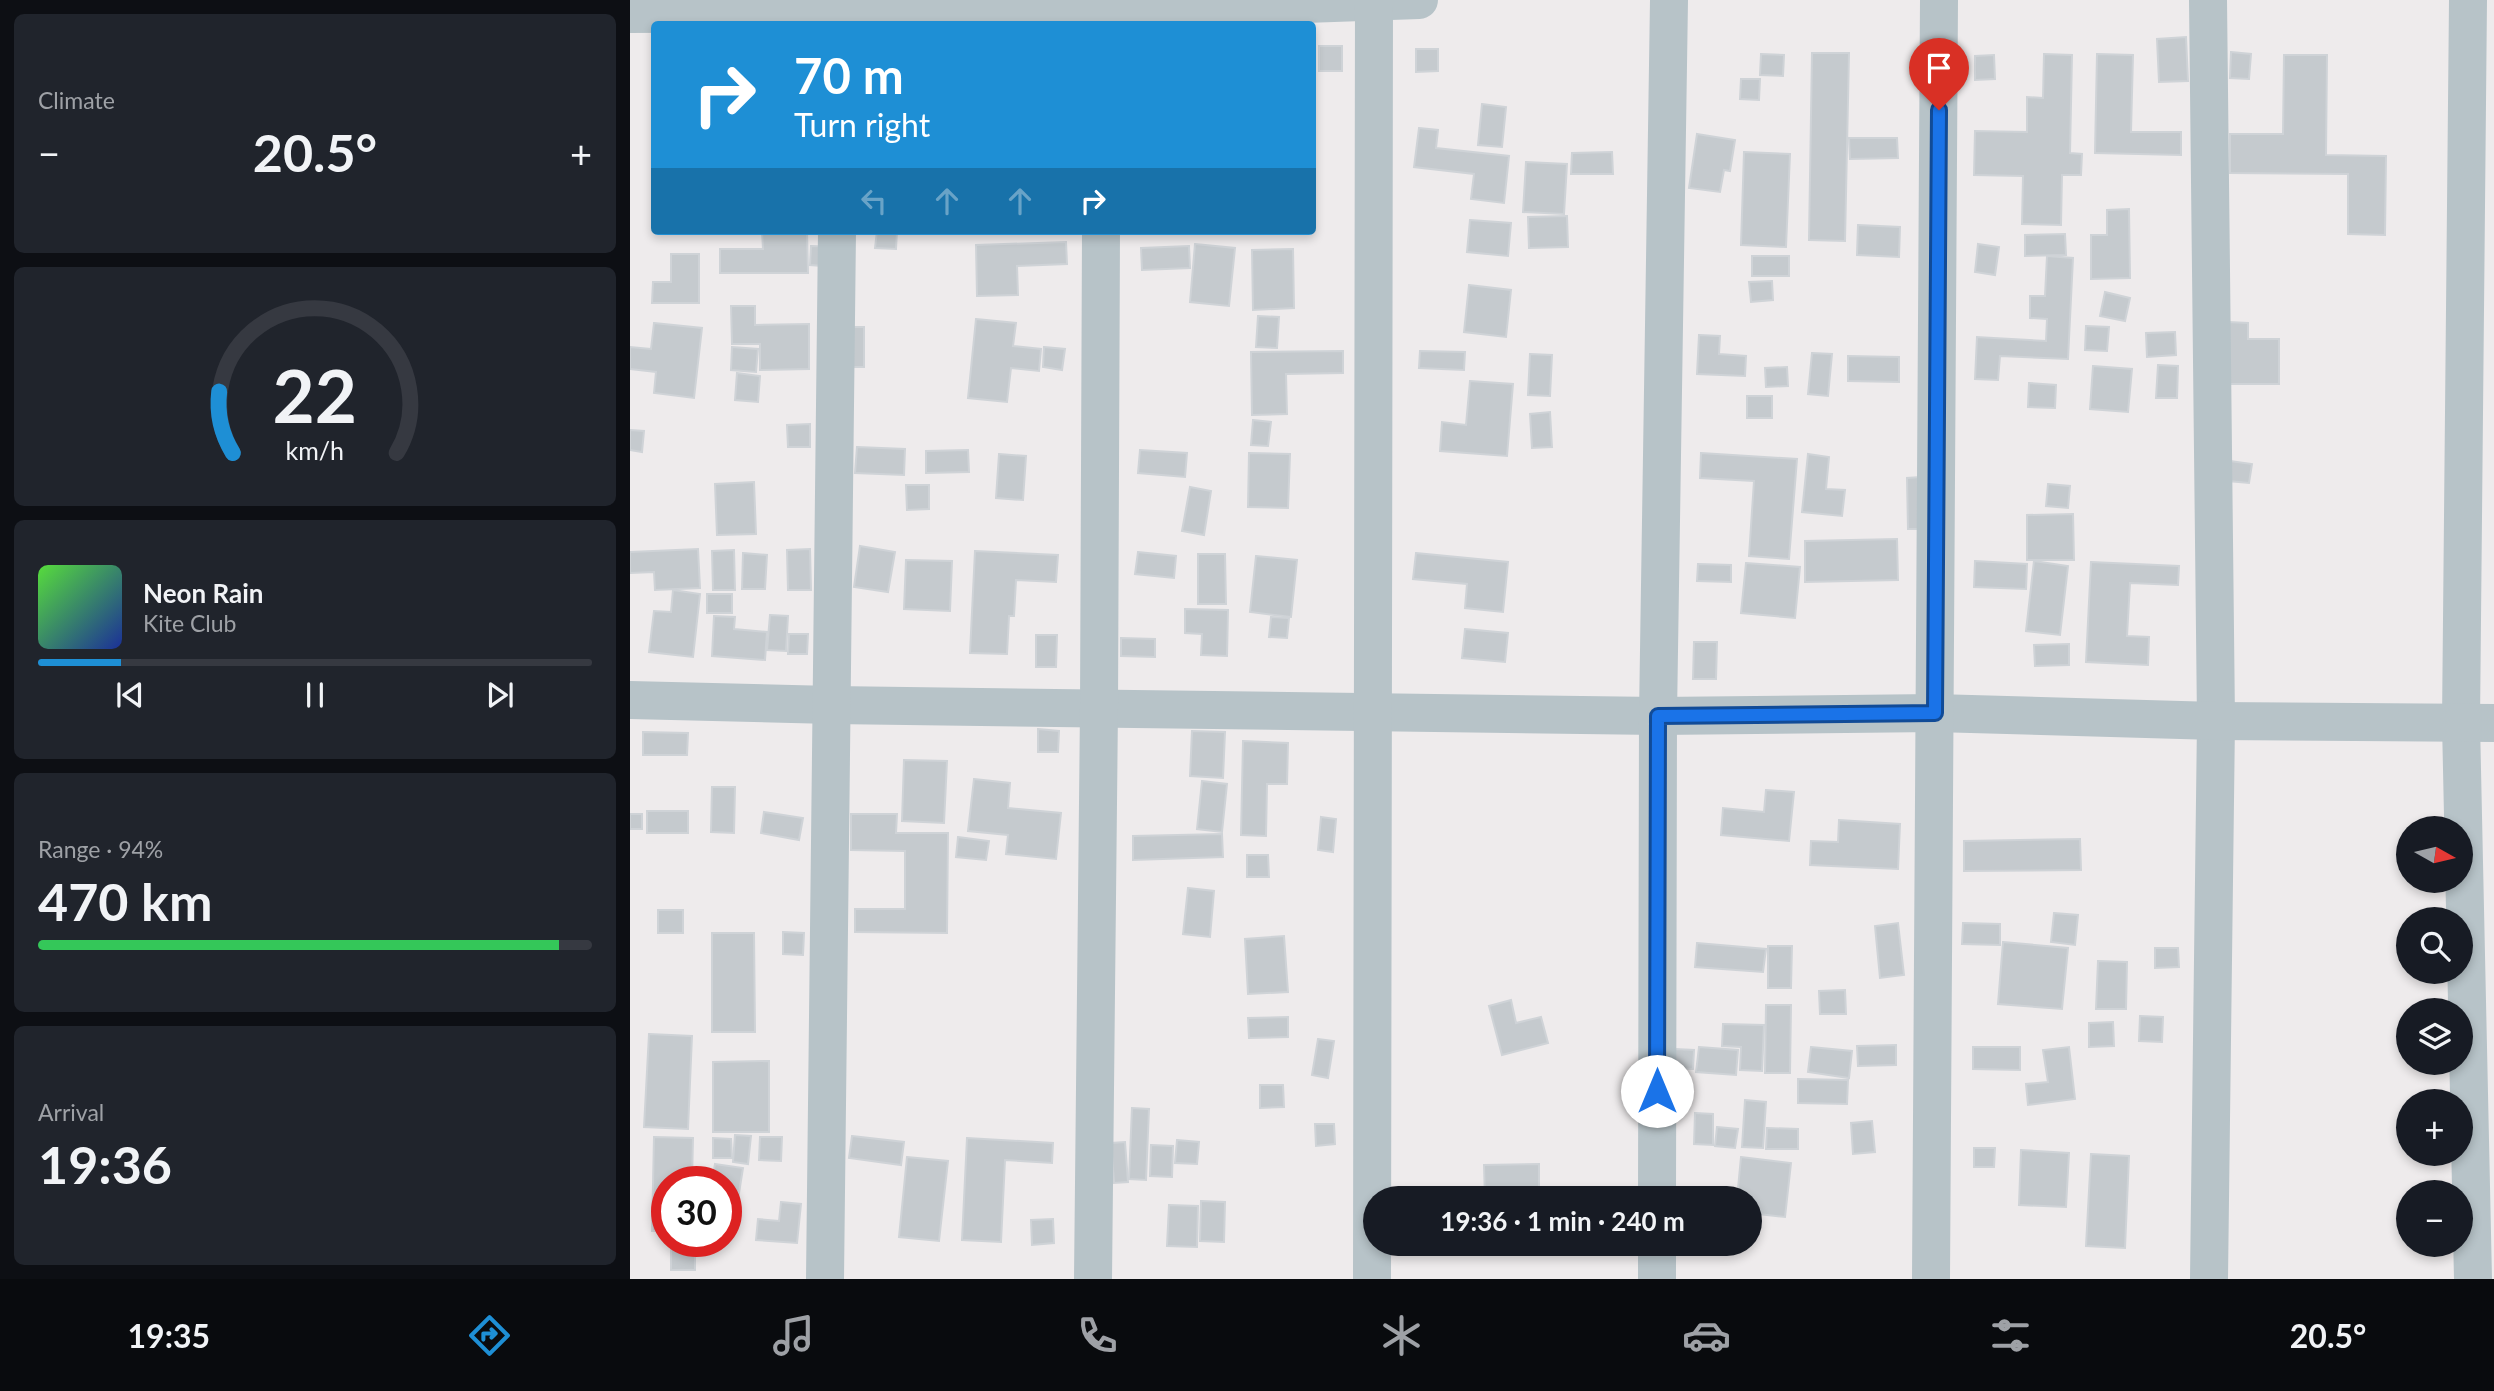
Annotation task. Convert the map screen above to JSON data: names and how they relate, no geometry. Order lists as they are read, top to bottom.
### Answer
{
  "north": "right",
  "page": {
    "tile": [
      "Climate",
      ["Range · 94%", "470 km"],
      ["Arrival", "19:36"]
    ],
    "turn": ["70 m", "Turn right"],
    "heat": ["−", "20.5°", "+"],
    "song": ["Neon Rain", "Kite Club"],
    "map_buttons": ["+", "−"],
    "limit": "30",
    "trip": "19:36 · 1 min · 240 m",
    "tabs": ["19:35", "20.5°"],
    "gauge": ["22", "km/h"]
  }
}
